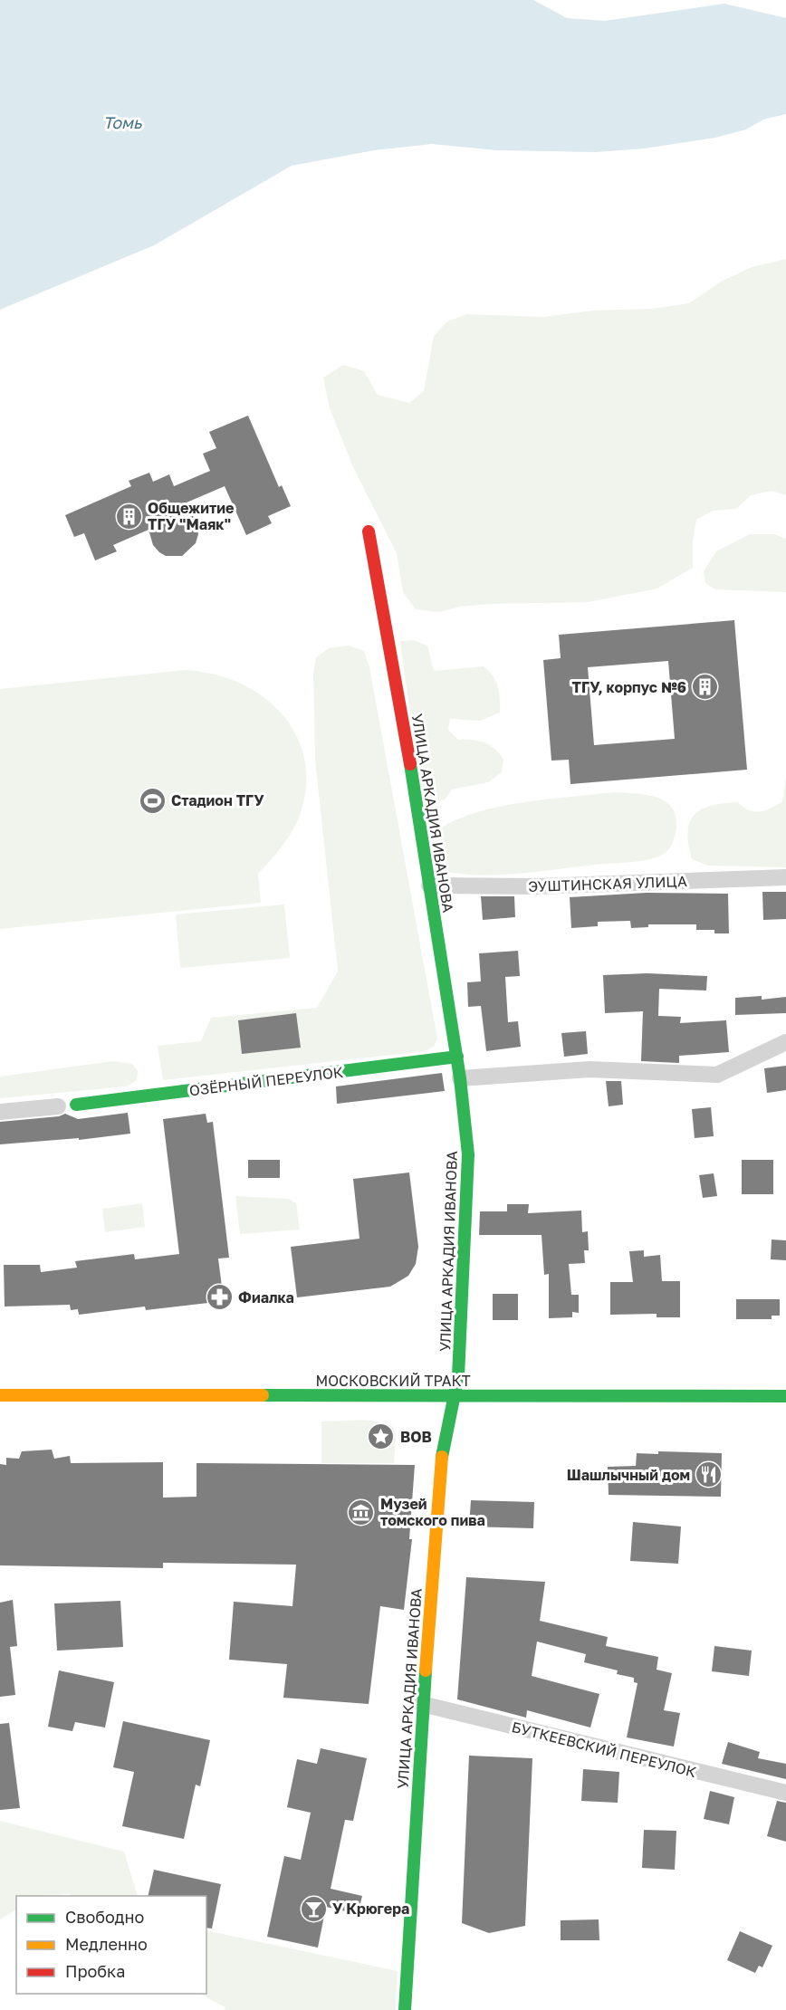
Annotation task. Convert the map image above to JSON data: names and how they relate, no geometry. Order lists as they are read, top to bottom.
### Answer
{
  "streets": {
    "street": [
      "УЛИЦА АРКАДИЯ ИВАНОВА",
      "ЭУШТИНСКАЯ УЛИЦА",
      "ОЗЁРНЫЙ ПЕРЕУЛОК",
      "МОСКОВСКИЙ ТРАКТ",
      "БУТКЕЕВСКИЙ ПЕРЕУЛОК"
    ]
  },
  "crossings": [
    ["УЛИЦА АРКАДИЯ ИВАНОВА", "ЭУШТИНСКАЯ УЛИЦА"],
    ["УЛИЦА АРКАДИЯ ИВАНОВА", "ОЗЁРНЫЙ ПЕРЕУЛОК"],
    ["УЛИЦА АРКАДИЯ ИВАНОВА", "МОСКОВСКИЙ ТРАКТ"],
    ["УЛИЦА АРКАДИЯ ИВАНОВА", "БУТКЕЕВСКИЙ ПЕРЕУЛОК"]
  ],
  "water": ["Томь"],
  "places": {
    "building": ["Общежитие ТГУ \"Маяк\"", "ТГУ, корпус №6"],
    "sports": ["Стадион ТГУ"],
    "pharmacy": ["Фиалка"],
    "place": ["ВОВ"],
    "restaurant": ["Шашлычный дом"],
    "museum": ["Музей томского пива"],
    "bar": ["У Крюгера"]
  },
  "legend": ["Свободно", "Медленно", "Пробка"]
}
